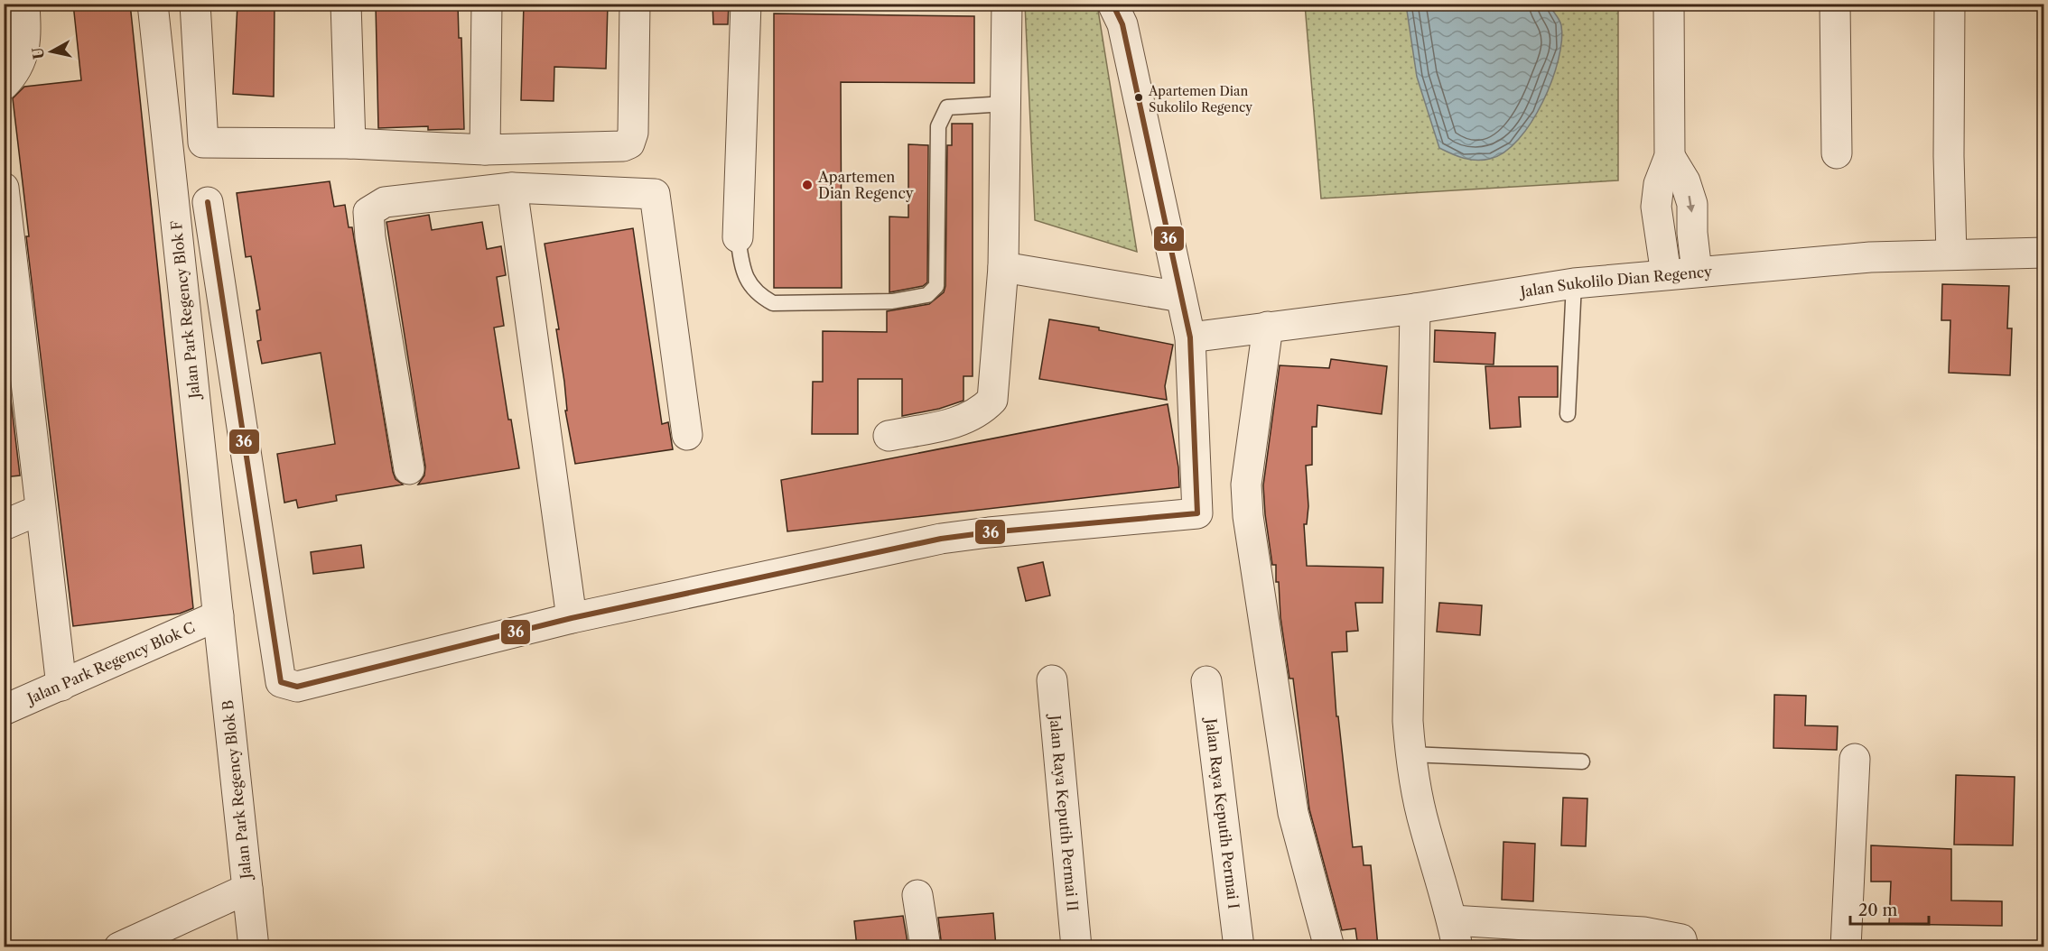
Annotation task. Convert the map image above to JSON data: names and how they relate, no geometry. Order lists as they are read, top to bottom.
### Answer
{
  "streets": {
    "street": [
      "Jalan Sukolilo Dian Regency",
      "Jalan Park Regency Blok F",
      "Jalan Park Regency Blok C",
      "Jalan Park Regency Blok B",
      "Jalan Raya Keputih Permai II",
      "Jalan Raya Keputih Permai I"
    ]
  },
  "crossings": [
    ["Jalan Park Regency Blok F", "Jalan Park Regency Blok C"],
    ["Jalan Park Regency Blok F", "Jalan Park Regency Blok B"],
    ["Jalan Park Regency Blok C", "Jalan Park Regency Blok B"]
  ],
  "places": ["Apartemen Dian Sukolilo Regency", "Apartemen Dian Regency"],
  "lines": ["transit line 36"],
  "scale_bar": "20 m",
  "north": "left"
}
